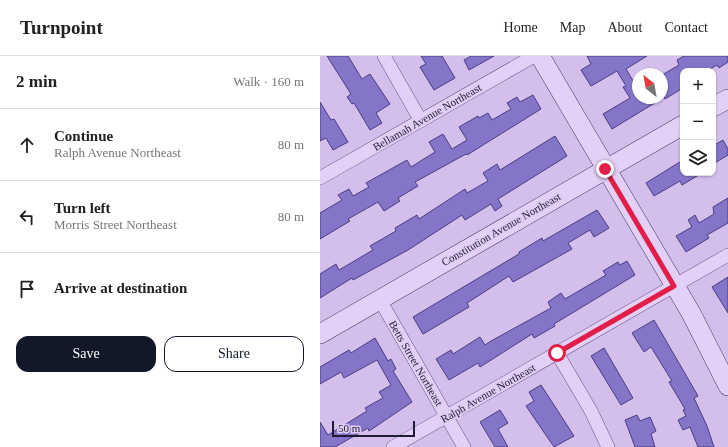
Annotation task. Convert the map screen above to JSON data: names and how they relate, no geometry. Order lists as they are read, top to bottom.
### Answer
{
  "streets": {
    "street": [
      "Bellamah Avenue Northeast",
      "Constitution Avenue Northeast",
      "Betts Street Northeast",
      "Ralph Avenue Northeast"
    ]
  },
  "crossings": [
    ["Constitution Avenue Northeast", "Betts Street Northeast"],
    ["Betts Street Northeast", "Ralph Avenue Northeast"]
  ],
  "scale_bar": "50 m",
  "north": "top left",
  "page": {
    "header": "Turnpoint",
    "nav": [
      "Home",
      "Map",
      "About",
      "Contact"
    ],
    "heading": ["2 min", "Walk · 160 m"],
    "map_buttons": ["+", "−"],
    "list": [
      ["Continue", "Ralph Avenue Northeast", "80 m"],
      ["Turn left", "Morris Street Northeast", "80 m"],
      "Arrive at destination"
    ],
    "buttons": ["Save", "Share"],
    "scale": "50 m"
  }
}
